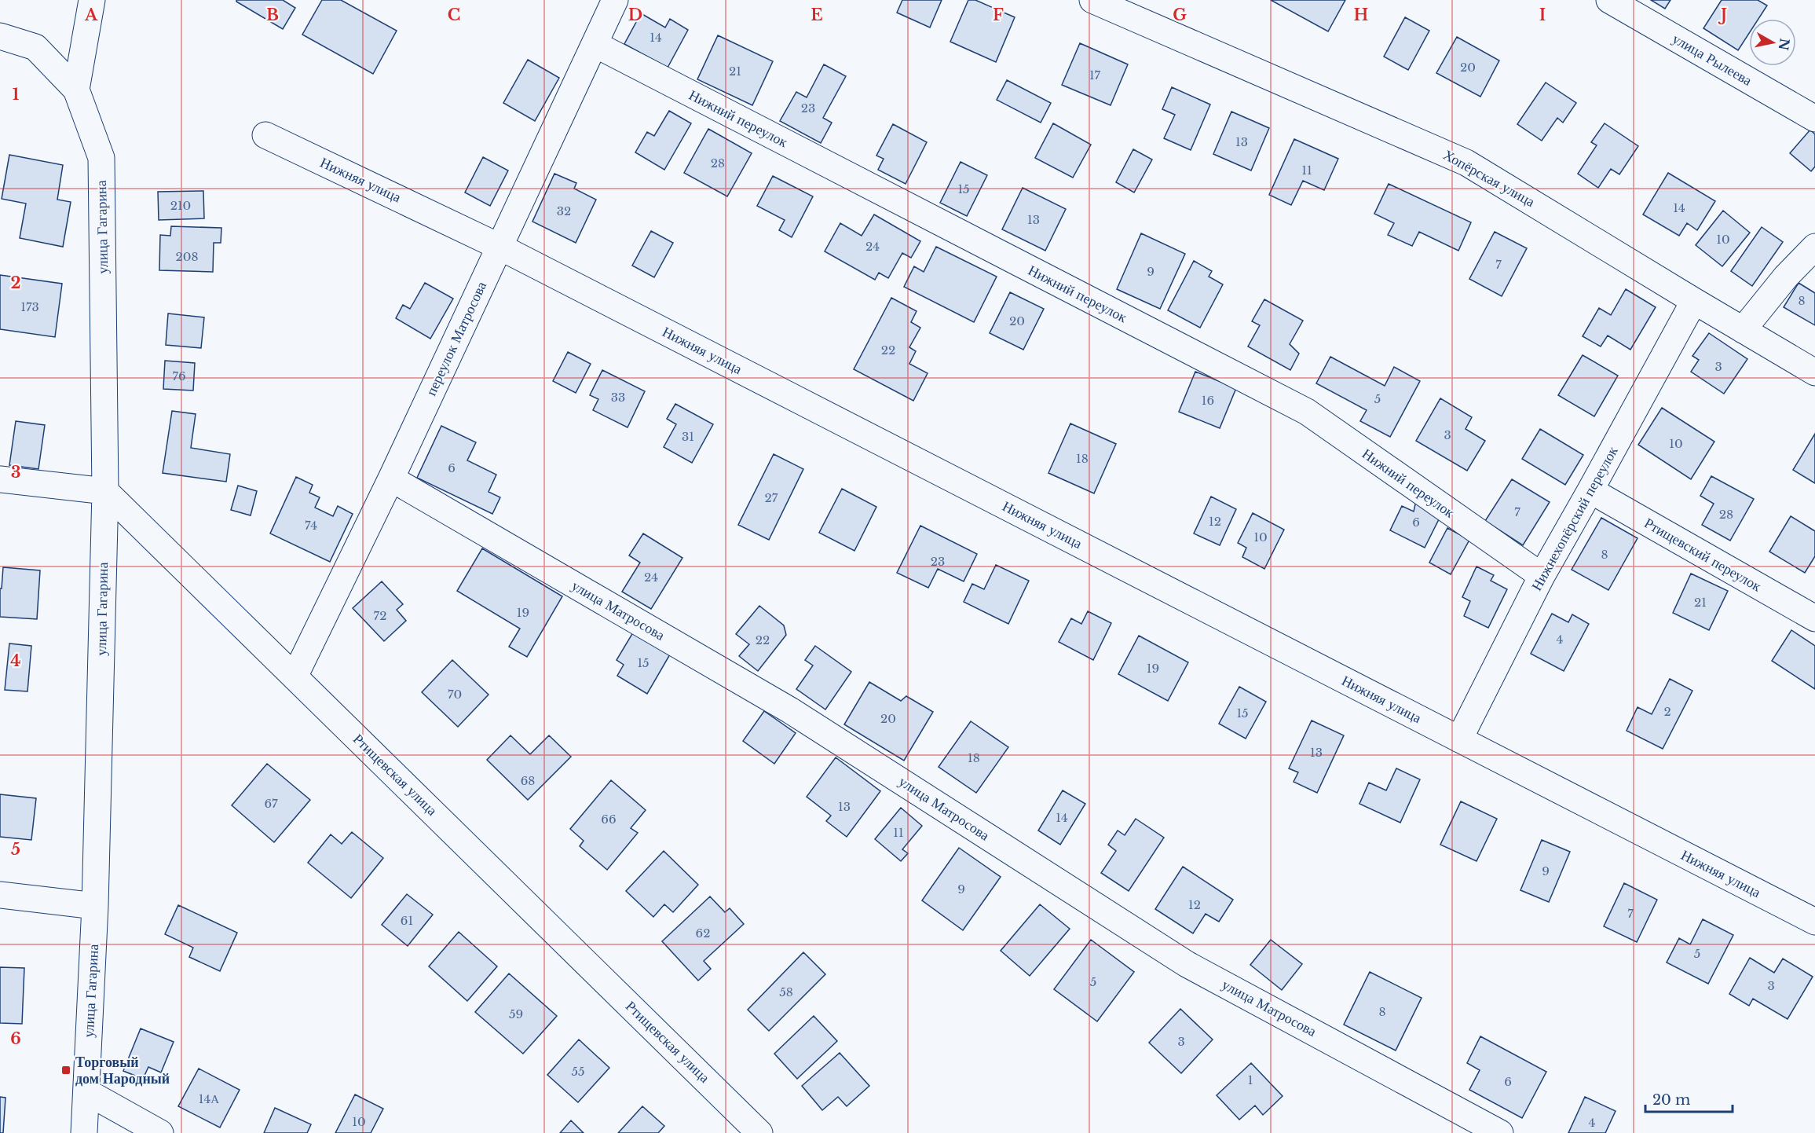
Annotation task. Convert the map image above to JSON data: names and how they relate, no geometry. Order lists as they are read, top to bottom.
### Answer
{
  "streets": {
    "street": [
      "улица Рылеева",
      "Нижний переулок",
      "Хопёрская улица",
      "Нижняя улица",
      "улица Гагарина",
      "переулок Матросова",
      "Нижнехопёрский переулок",
      "Ртищевский переулок",
      "улица Матросова",
      "Ртищевская улица"
    ]
  },
  "crossings": [
    ["Нижний переулок", "переулок Матросова"],
    ["Нижний переулок", "Нижнехопёрский переулок"],
    ["Хопёрская улица", "Нижнехопёрский переулок"],
    ["Нижняя улица", "переулок Матросова"],
    ["Нижняя улица", "Нижнехопёрский переулок"],
    ["улица Гагарина", "Ртищевская улица"],
    ["переулок Матросова", "улица Матросова"],
    ["переулок Матросова", "Ртищевская улица"],
    ["Нижнехопёрский переулок", "Ртищевский переулок"]
  ],
  "places": {
    "transit": ["Торговый дом Народный"]
  },
  "house_numbers": [
    "14",
    "20",
    "21",
    "17",
    "23",
    "13",
    "28",
    "11",
    "15",
    "210",
    "14",
    "32",
    "13",
    "10",
    "24",
    "208",
    "7",
    "9",
    "8",
    "173",
    "20",
    "22",
    "3",
    "76",
    "33",
    "5",
    "16",
    "3",
    "31",
    "10",
    "18",
    "6",
    "27",
    "7",
    "28",
    "12",
    "6",
    "74",
    "10",
    "8",
    "23",
    "24",
    "21",
    "19",
    "72",
    "4",
    "22",
    "15",
    "19",
    "70",
    "2",
    "15",
    "20",
    "13",
    "18",
    "68",
    "67",
    "13",
    "14",
    "66",
    "11",
    "9",
    "9",
    "12",
    "7",
    "61",
    "62",
    "5",
    "5",
    "3",
    "58",
    "8",
    "59",
    "3",
    "55",
    "1",
    "6",
    "14А",
    "10",
    "4"
  ],
  "scale_bar": "20 m",
  "north": "right",
  "grid": {
    "columns": [
      "A",
      "B",
      "C",
      "D",
      "E",
      "F",
      "G",
      "H",
      "I",
      "J"
    ],
    "rows": [
      "1",
      "2",
      "3",
      "4",
      "5",
      "6"
    ]
  }
}
